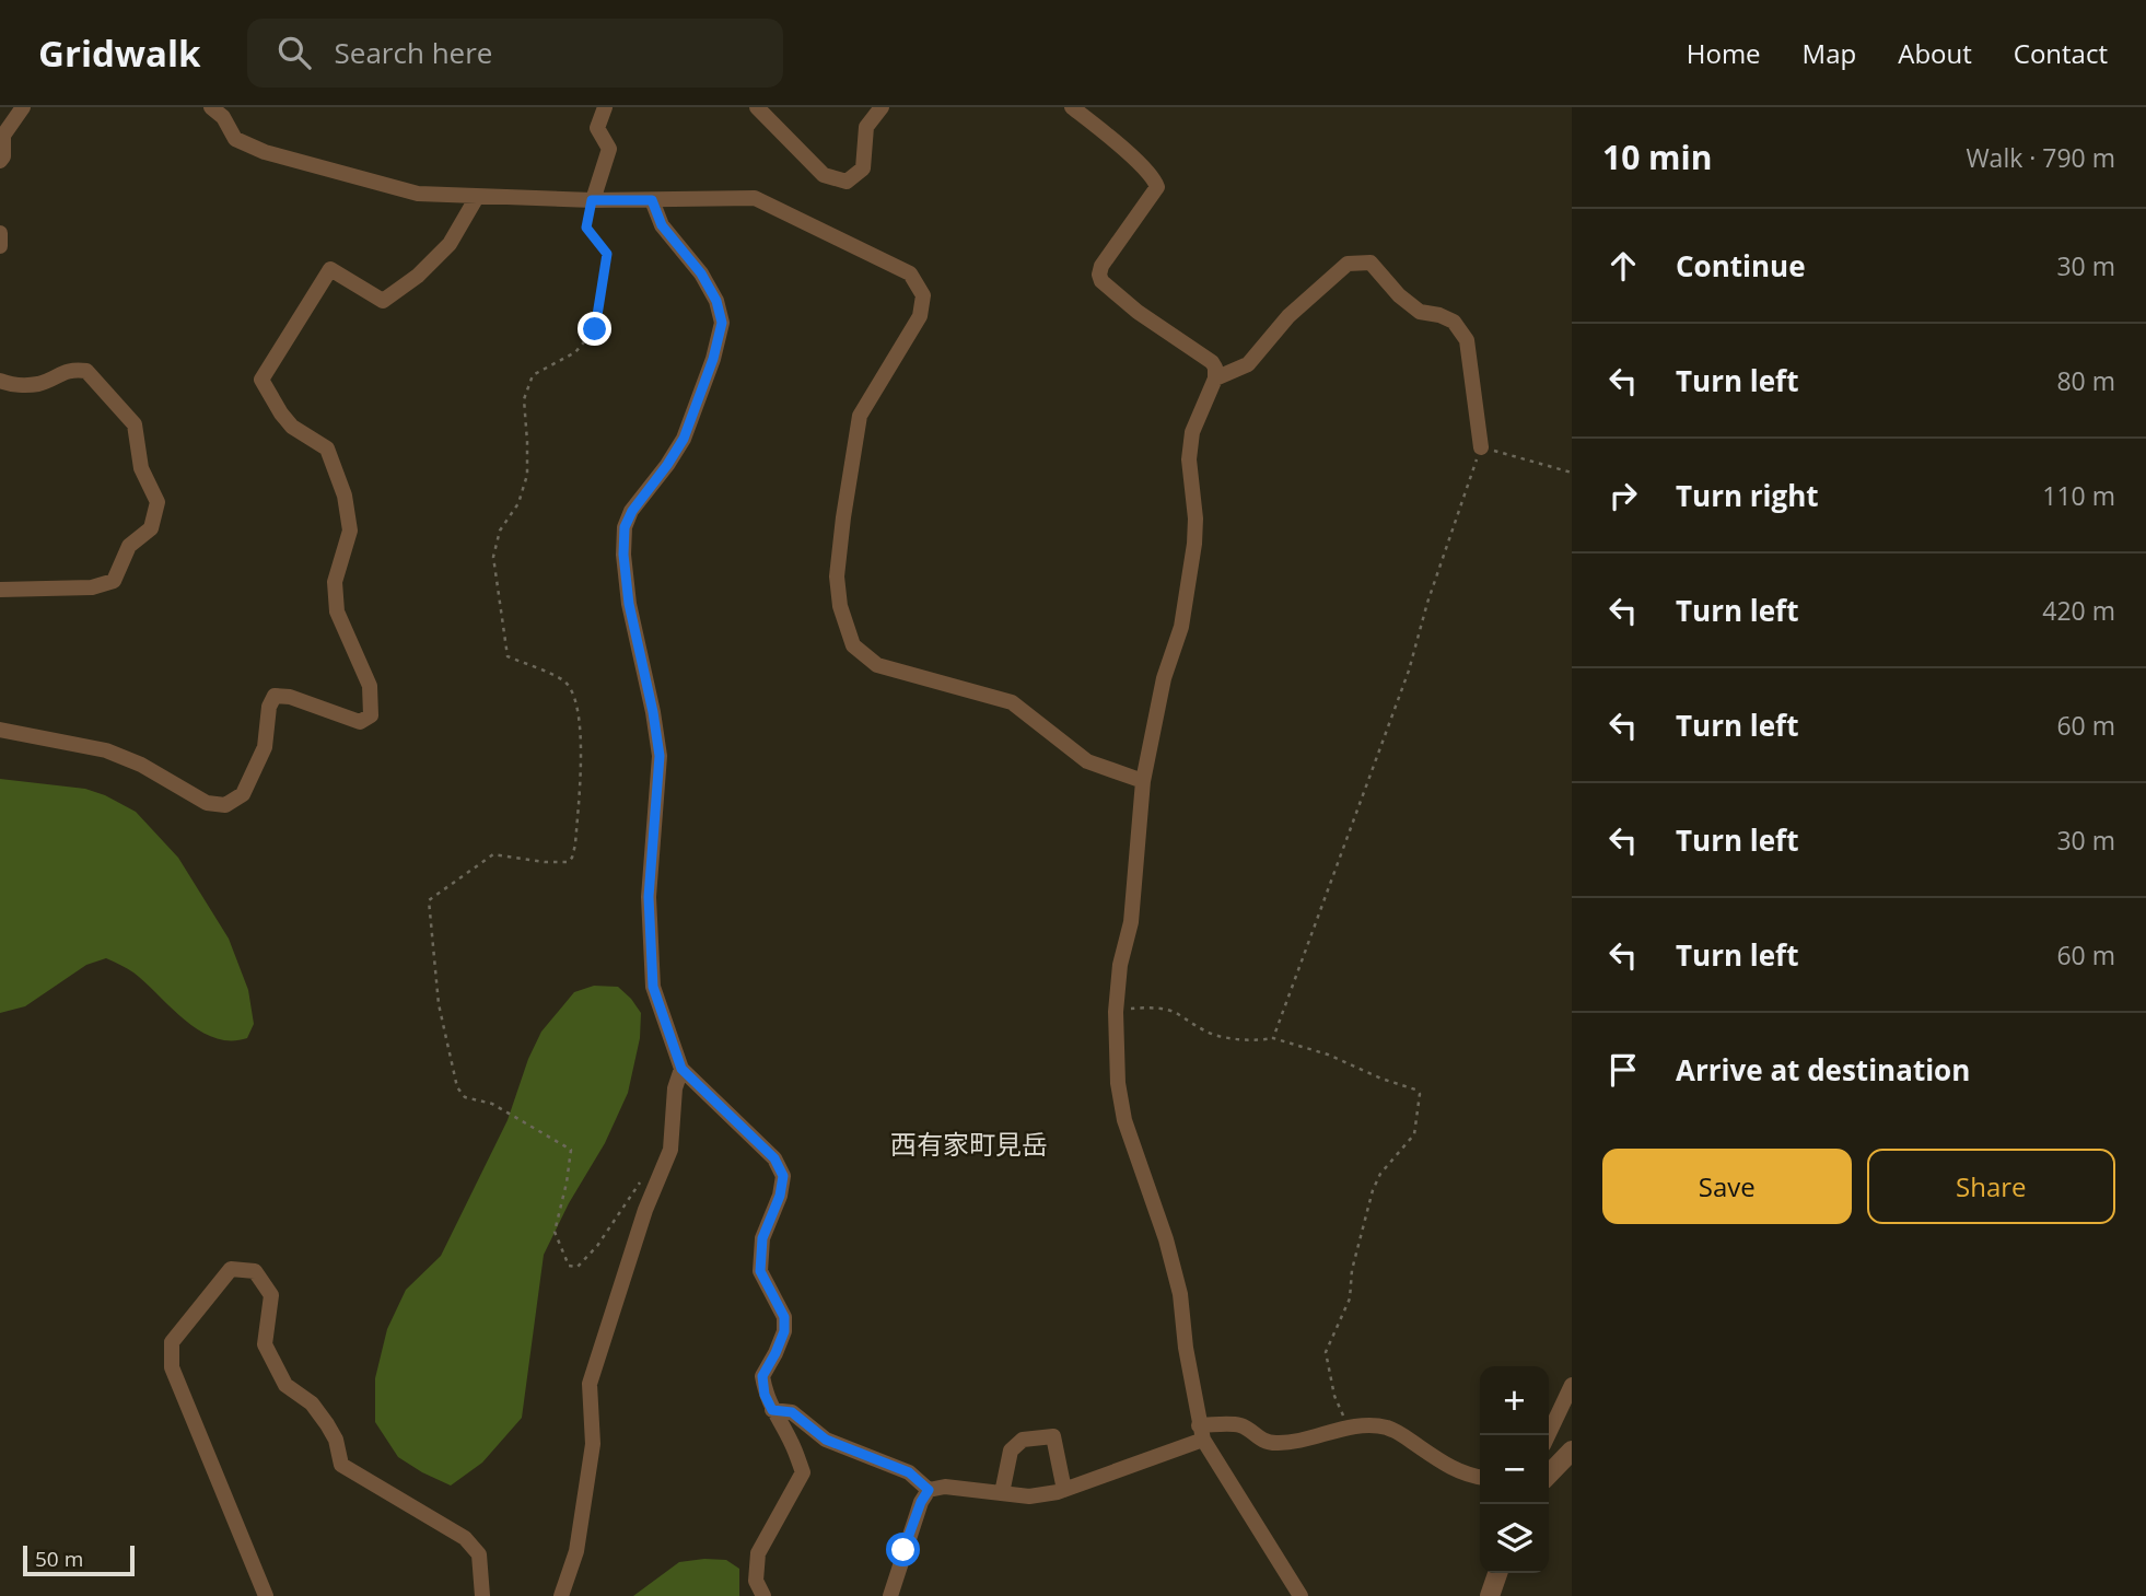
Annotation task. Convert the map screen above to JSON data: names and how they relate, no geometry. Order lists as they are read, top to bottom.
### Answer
{
  "districts": ["西有家町見岳"],
  "scale_bar": "50 m",
  "page": {
    "header": "Gridwalk",
    "search": "Search here",
    "nav": [
      "Home",
      "Map",
      "About",
      "Contact"
    ],
    "heading": ["10 min", "Walk · 790 m"],
    "list": [
      ["Continue", "30 m"],
      ["Turn left", "80 m"],
      ["Turn right", "110 m"],
      ["Turn left", "420 m"],
      ["Turn left", "60 m"],
      ["Turn left", "30 m"],
      ["Turn left", "60 m"],
      "Arrive at destination"
    ],
    "buttons": ["Save", "Share"],
    "map_buttons": ["+", "−"],
    "scale": "50 m"
  }
}
